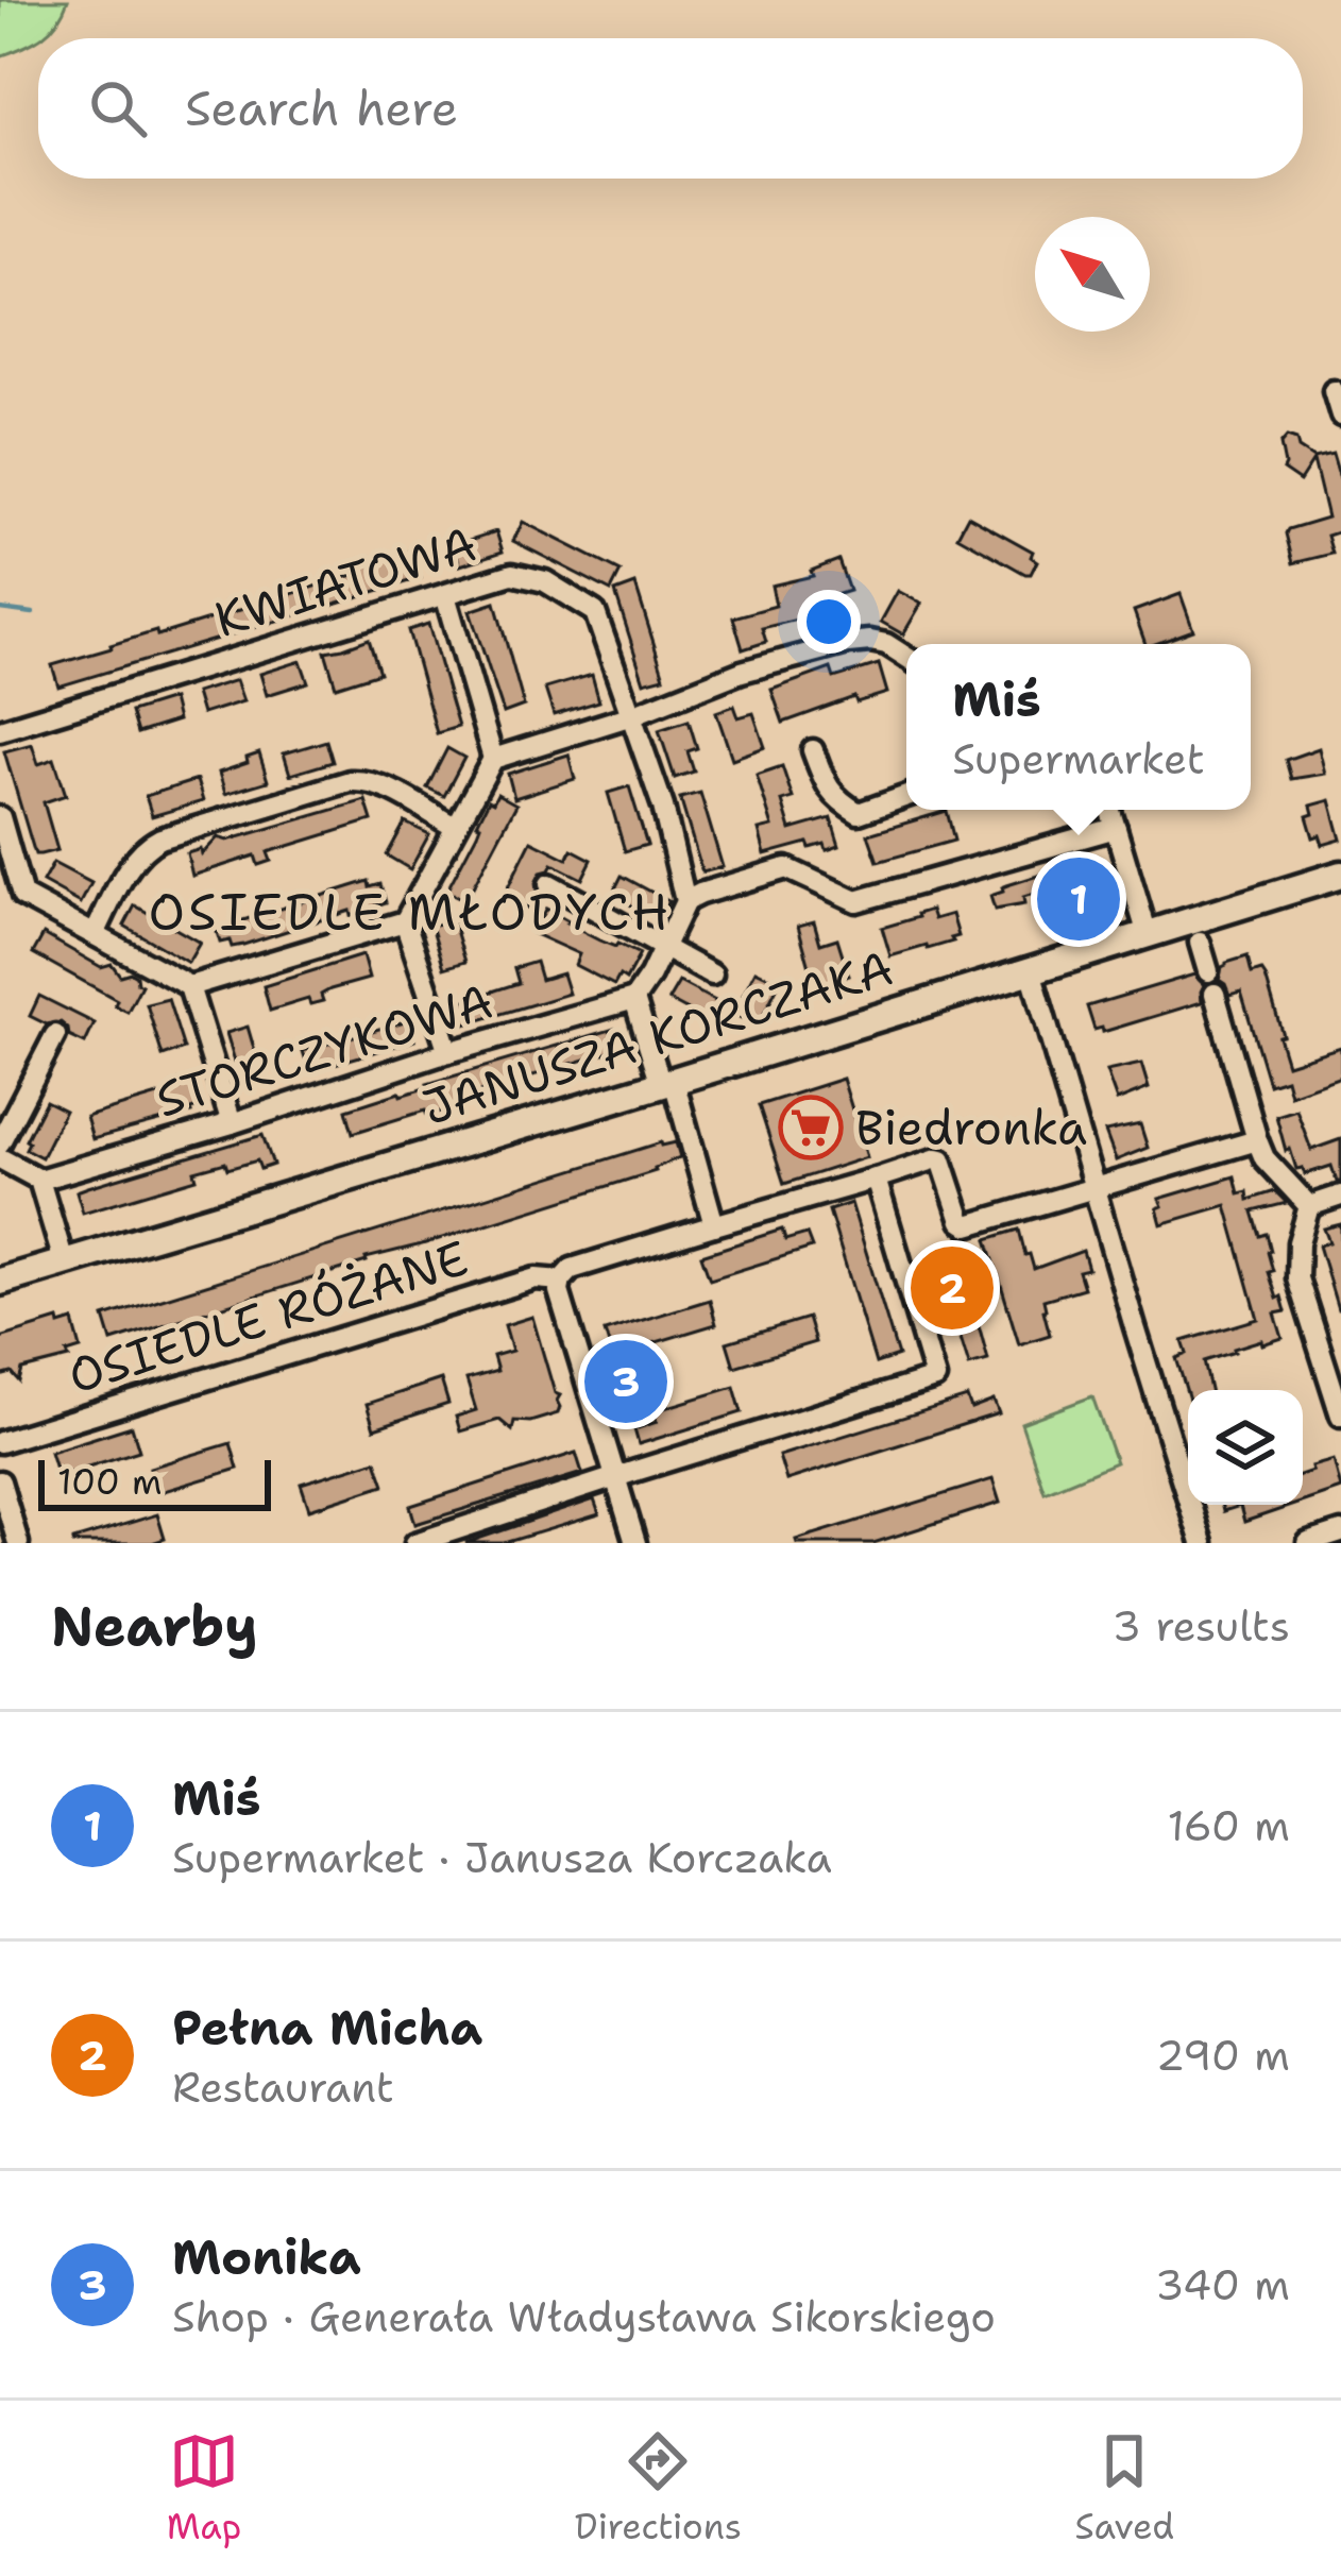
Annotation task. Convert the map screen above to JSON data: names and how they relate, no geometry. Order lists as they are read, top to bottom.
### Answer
{
  "streets": {
    "street": [
      "KWIATOWA",
      "JANUSZA KORCZAKA",
      "STORCZYKOWA",
      "OSIEDLE RÓŻANE"
    ]
  },
  "districts": ["OSIEDLE MŁODYCH"],
  "places": {
    "supermarket": ["Biedronka"]
  },
  "scale_bar": "100 m",
  "north": "top left",
  "page": {
    "search": "Search here",
    "popup": ["Miś", "Supermarket"],
    "pins": ["1", "2", "3"],
    "scale": "100 m",
    "heading": ["Nearby", "3 results"],
    "list": [
      {
        "mark": "1",
        "name": "Miś",
        "note": "Supermarket · Janusza Korczaka",
        "value": "160 m"
      },
      {
        "mark": "2",
        "name": "Pełna Micha",
        "note": "Restaurant",
        "value": "290 m"
      },
      {
        "mark": "3",
        "name": "Monika",
        "note": "Shop · Generała Władysława Sikorskiego",
        "value": "340 m"
      }
    ],
    "nav": ["Map", "Directions", "Saved"]
  }
}
